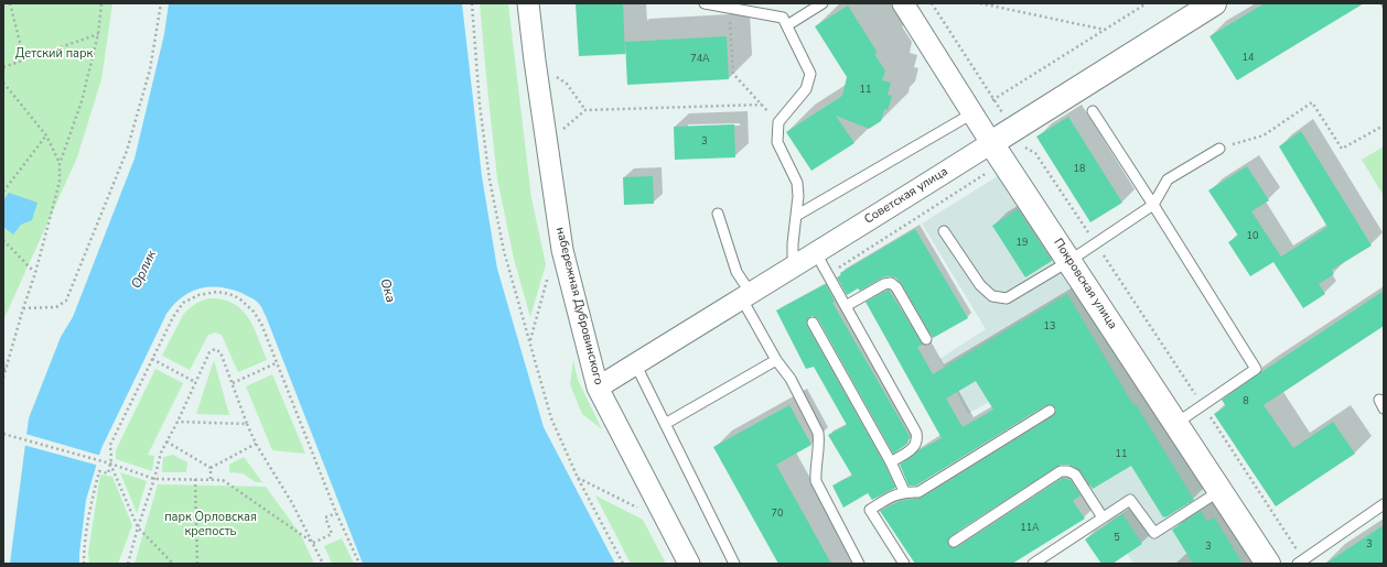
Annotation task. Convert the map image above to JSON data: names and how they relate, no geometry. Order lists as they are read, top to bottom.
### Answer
{
  "streets": {
    "street": ["Советская улица", "Покровская улица", "набережная Дубровинского"]
  },
  "crossings": [
    ["Советская улица", "Покровская улица"],
    ["Советская улица", "набережная Дубровинского"]
  ],
  "water": ["Орлик", "Ока"],
  "parks": ["Детский парк", "парк Орловская крепость"],
  "house_numbers": [
    "14",
    "74А",
    "11",
    "3",
    "18",
    "10",
    "19",
    "13",
    "8",
    "11",
    "70",
    "11А",
    "5",
    "3",
    "3"
  ]
}
